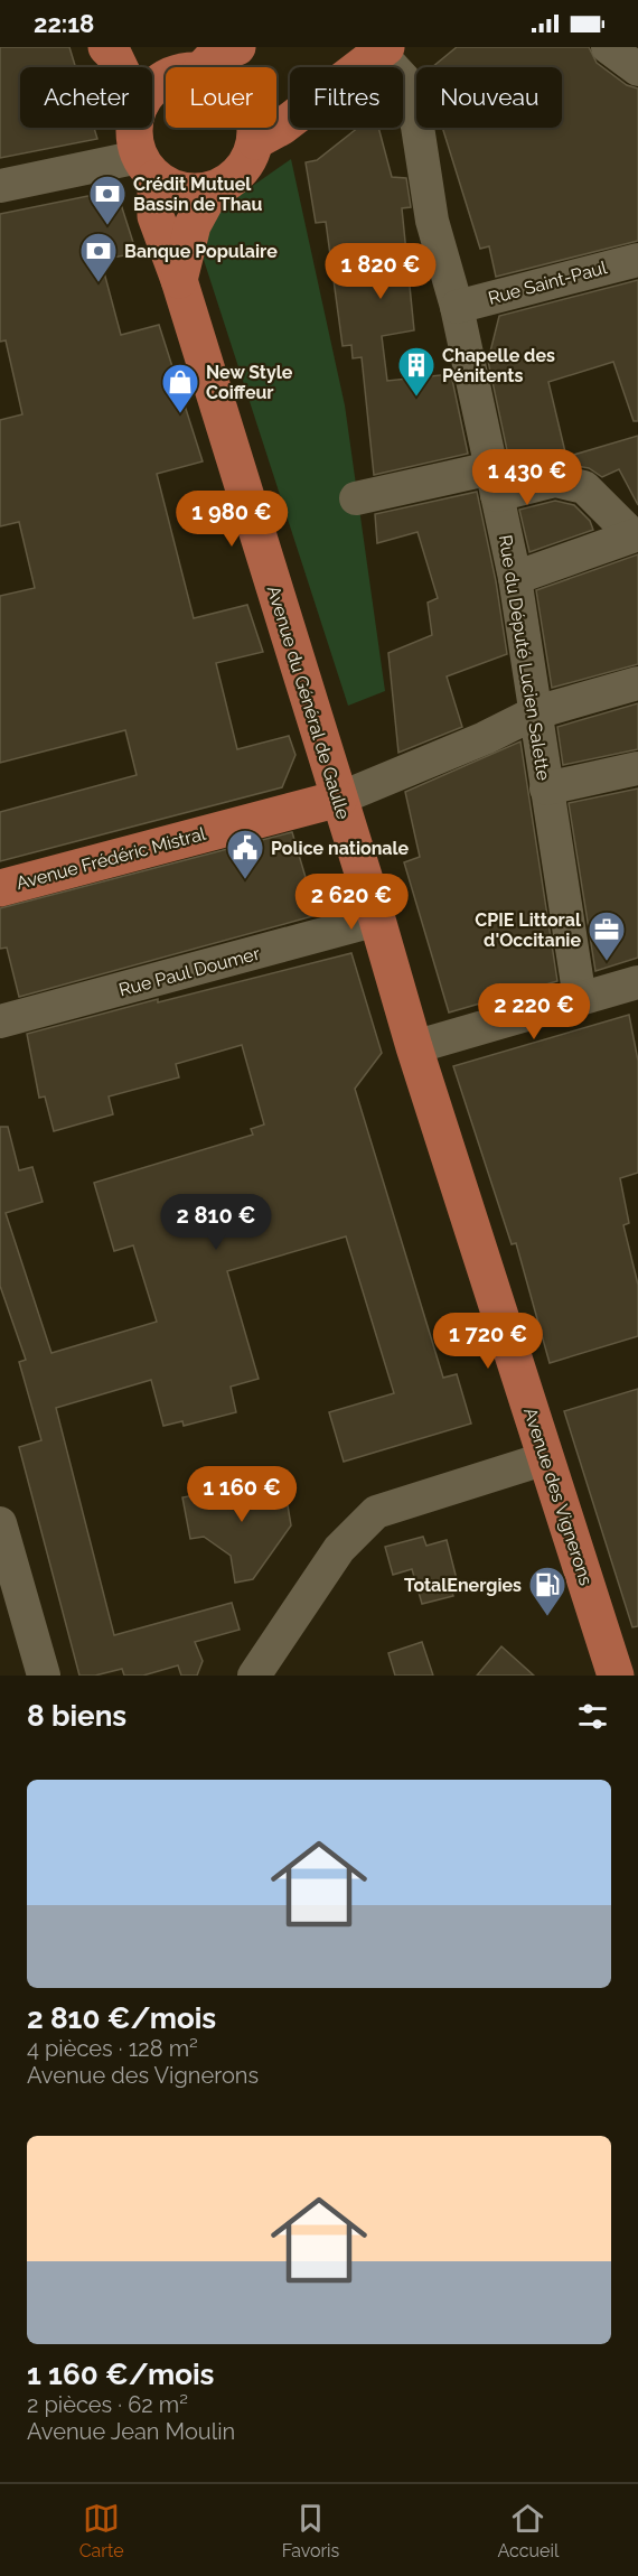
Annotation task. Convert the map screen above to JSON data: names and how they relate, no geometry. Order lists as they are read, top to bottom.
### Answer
{
  "streets": {
    "main road": ["Avenue du Général de Gaulle", "Avenue Frédéric Mistral", "Avenue des Vignerons"],
    "street": ["Rue Saint-Paul", "Rue du Député Lucien Salette", "Rue Paul Doumer"]
  },
  "crossings": [
    ["Rue Saint-Paul", "Rue du Député Lucien Salette"],
    ["Avenue du Général de Gaulle", "Avenue Frédéric Mistral"],
    ["Avenue du Général de Gaulle", "Rue Paul Doumer"],
    ["Avenue du Général de Gaulle", "Avenue des Vignerons"]
  ],
  "places": {
    "bank": ["Crédit Mutuel Bassin de Thau", "Banque Populaire"],
    "building": ["Chapelle des Pénitents"],
    "shop": ["New Style Coiffeur"],
    "public building": ["Police nationale"],
    "office": ["CPIE Littoral d'Occitanie"],
    "fuel station": ["TotalEnergies"]
  },
  "page": {
    "status": "22:18",
    "chip": [
      "Acheter",
      "Louer",
      "Filtres",
      "Nouveau"
    ],
    "price": [
      "1 820 €",
      "1 430 €",
      "1 980 €",
      "2 620 €",
      "2 220 €",
      "2 810 €",
      "1 720 €",
      "1 160 €"
    ],
    "heading": "8 biens",
    "list": [
      {
        "name": "2 810 €/mois",
        "note": "4 pièces · 128 m² · Avenue des Vignerons"
      },
      {
        "name": "1 160 €/mois",
        "note": "2 pièces · 62 m² · Avenue Jean Moulin"
      }
    ],
    "tabs": ["Carte", "Favoris", "Accueil"]
  }
}
